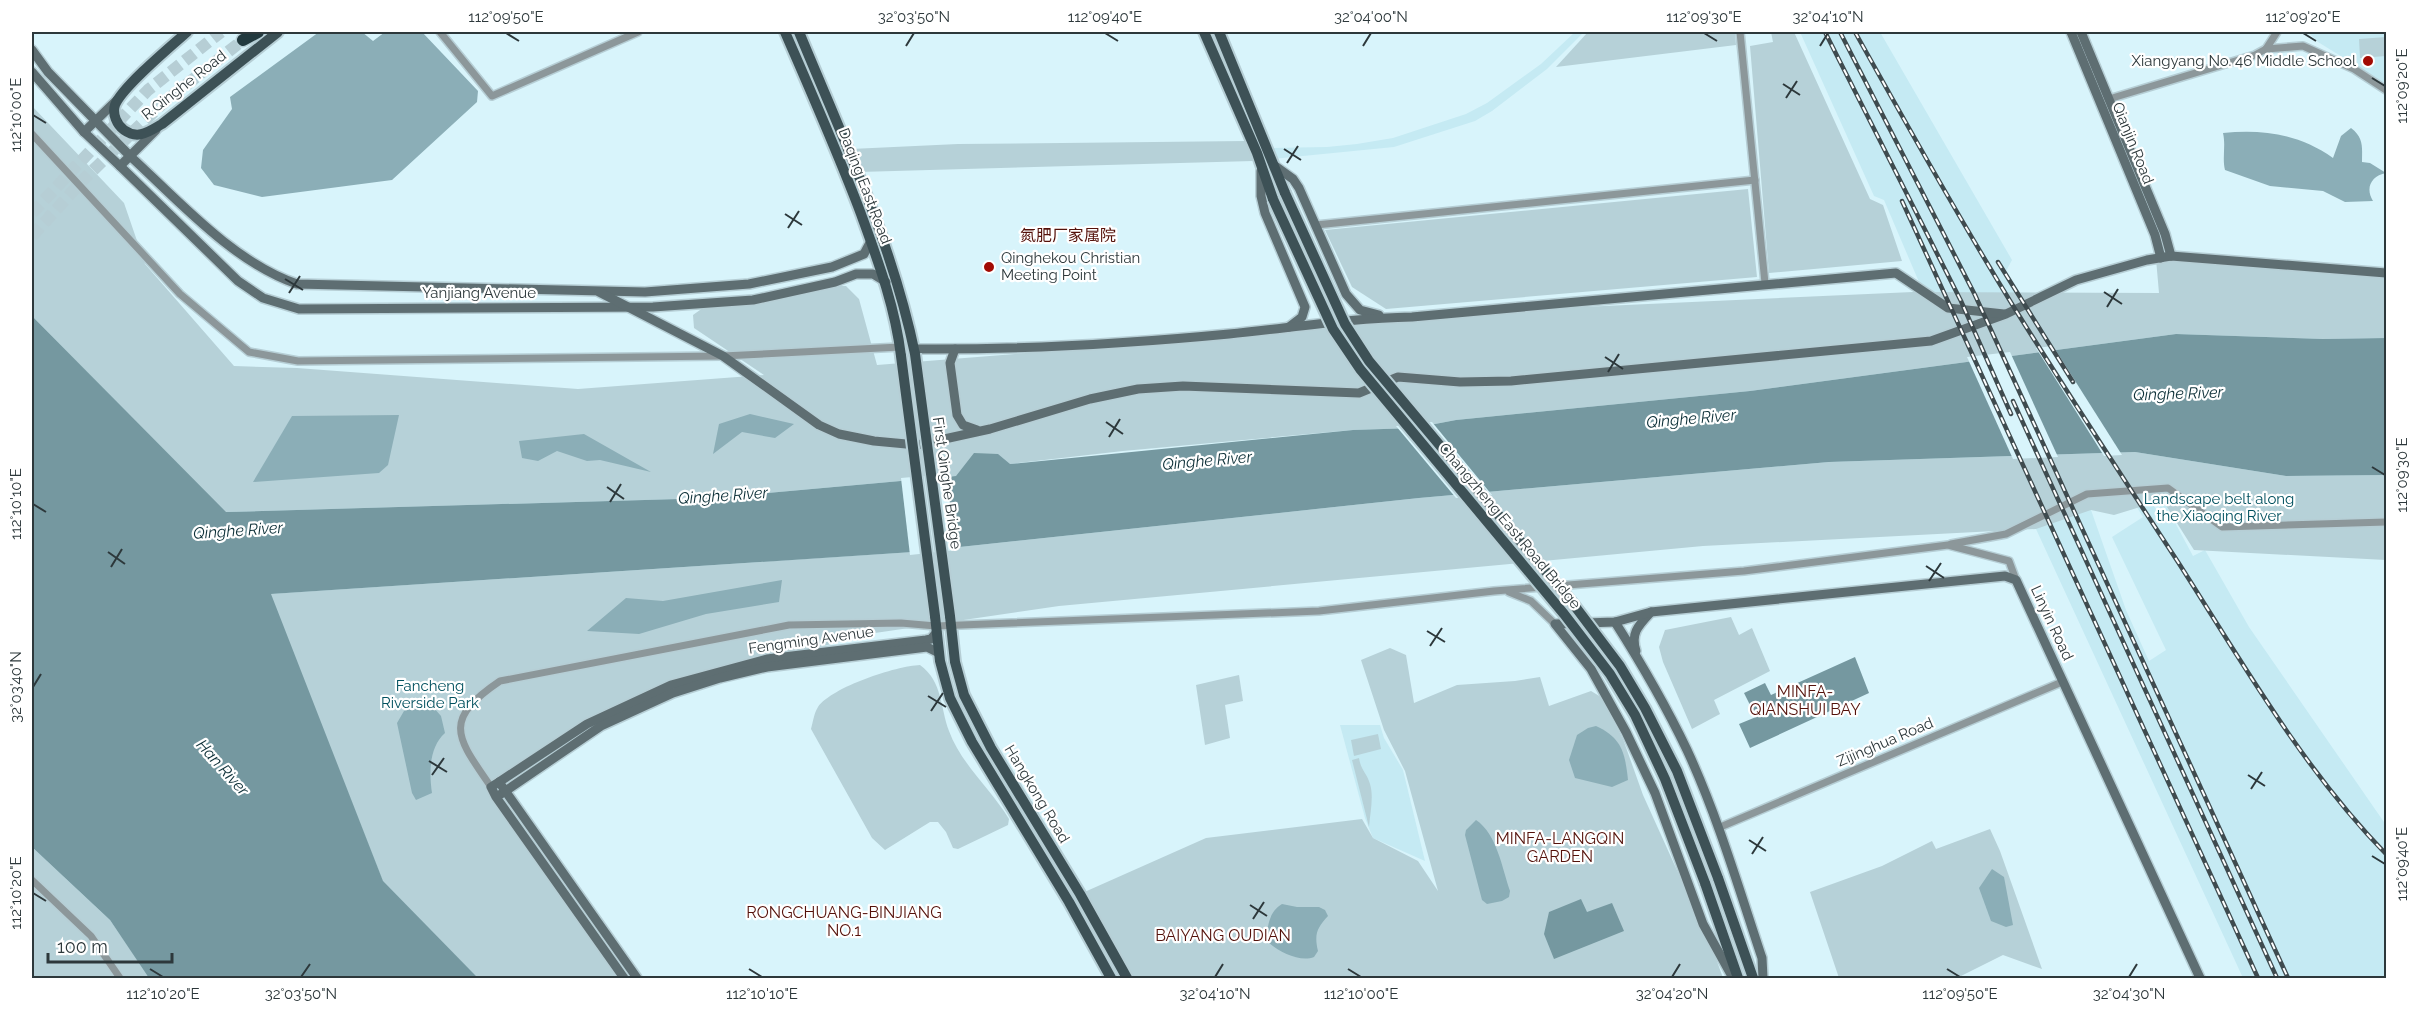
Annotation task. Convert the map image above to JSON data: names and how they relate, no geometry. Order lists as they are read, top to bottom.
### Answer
{
  "streets": {
    "main road": [
      "R.Qinghe Road",
      "Daqing East Road",
      "First Qinghe Bridge",
      "Changzheng East Road Bridge",
      "Hangkong Road"
    ],
    "street": [
      "Qianjin Road",
      "Yanjiang Avenue",
      "Linyin Road",
      "Fengming Avenue",
      "Zijinghua Road"
    ]
  },
  "crossings": [
    ["Daqing East Road", "Yanjiang Avenue"],
    ["Daqing East Road", "First Qinghe Bridge"],
    ["First Qinghe Bridge", "Fengming Avenue"],
    ["First Qinghe Bridge", "Hangkong Road"],
    ["Linyin Road", "Zijinghua Road"],
    ["Fengming Avenue", "Hangkong Road"]
  ],
  "districts": [
    "氮肥厂家属院",
    "MINFA- QIANSHUI BAY",
    "MINFA-LANGQIN GARDEN",
    "RONGCHUANG-BINJIANG NO.1",
    "BAIYANG OUDIAN"
  ],
  "water": ["Qinghe River", "Han River"],
  "parks": ["Landscape belt along the Xiaoqing River", "Fancheng Riverside Park"],
  "places": ["Xiangyang No. 46 Middle School", "Qinghekou Christian Meeting Point"],
  "scale_bar": "100 m",
  "coordinates": [
    "112°09'50\"E",
    "32°03'50\"N",
    "112°09'40\"E",
    "32°04'00\"N",
    "112°09'30\"E",
    "32°04'10\"N",
    "112°09'20\"E",
    "112°10'00\"E",
    "112°10'10\"E",
    "32°03'40\"N",
    "112°10'20\"E",
    "32°04'20\"N",
    "32°04'30\"N"
  ]
}
